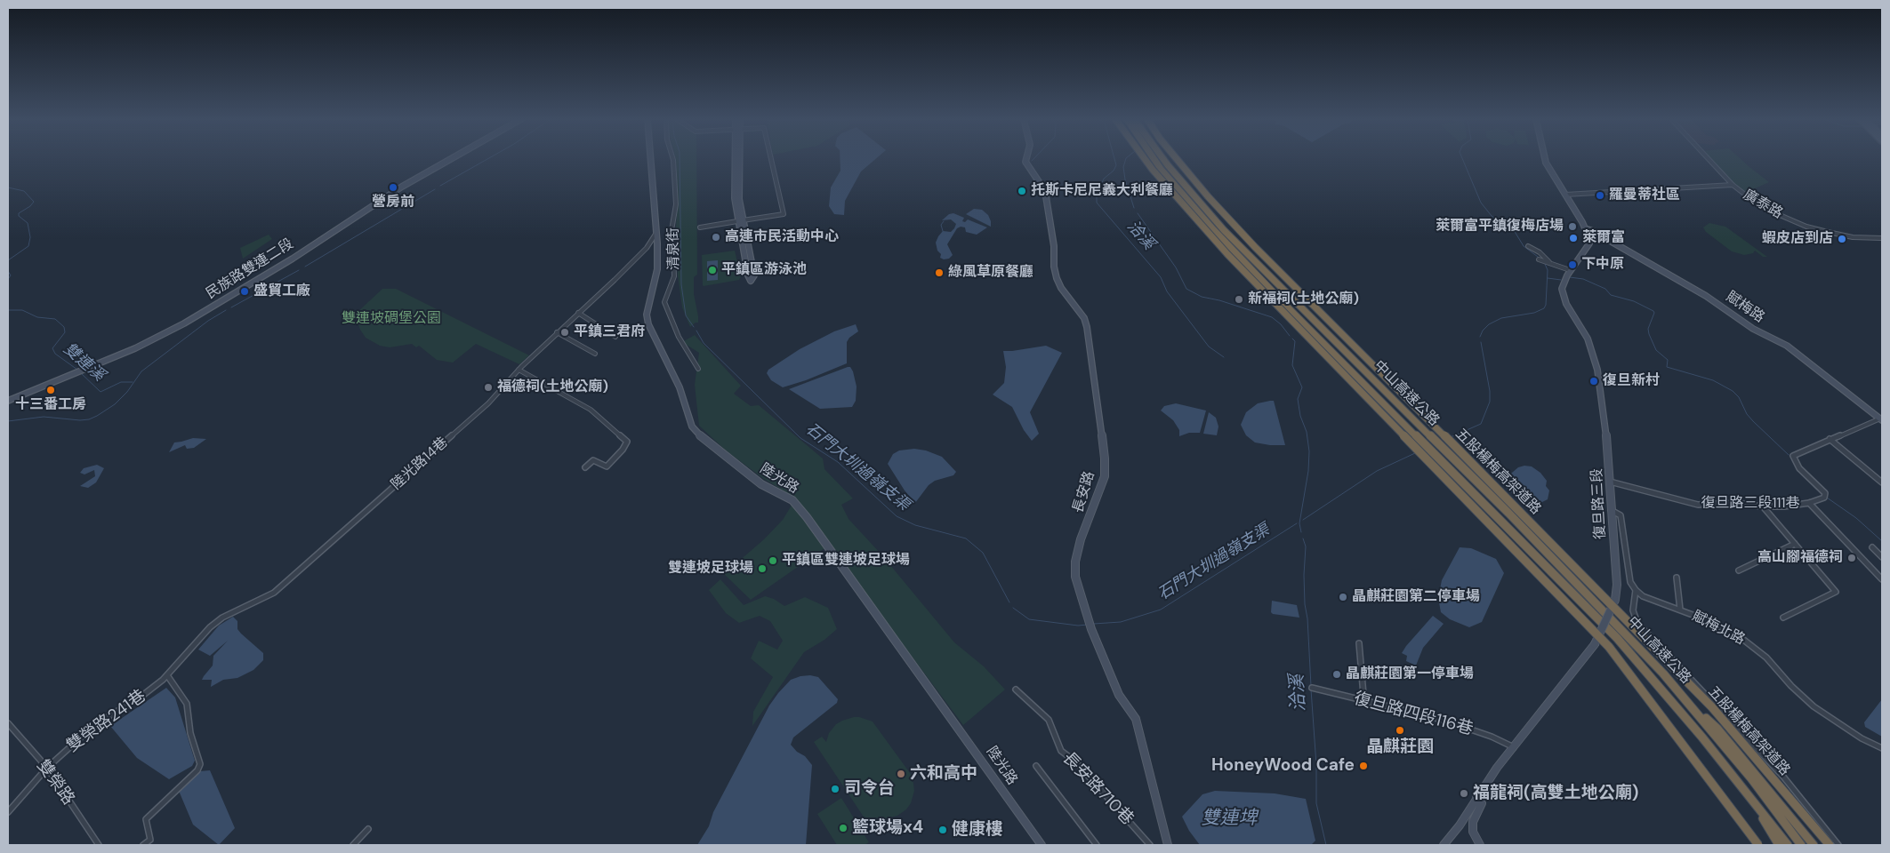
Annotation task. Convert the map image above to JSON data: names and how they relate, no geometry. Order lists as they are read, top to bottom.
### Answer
{
  "streets": {
    "highway": ["中山高速公路", "五股楊梅高架道路"],
    "street": [
      "廣泰路",
      "清泉街",
      "民族路雙連二段",
      "賦梅路",
      "陸光路14巷",
      "陸光路",
      "長安路",
      "復旦路三段",
      "復旦路三段111巷",
      "賦梅北路",
      "復旦路四段116巷",
      "雙榮路241巷",
      "雙榮路",
      "長安路710巷"
    ]
  },
  "crossings": [
    ["賦梅路", "復旦路三段"],
    ["賦梅路", "復旦路三段111巷"],
    ["陸光路14巷", "陸光路"],
    ["陸光路14巷", "雙榮路241巷"],
    ["復旦路三段", "復旦路三段111巷"],
    ["復旦路三段", "復旦路四段116巷"],
    ["雙榮路241巷", "雙榮路"]
  ],
  "water": [
    "洽溪",
    "雙連溪",
    "石門大圳過嶺支渠",
    "雙連埤"
  ],
  "parks": ["雙連坡碉堡公園"],
  "places": [
    "營房前",
    "托斯卡尼尼義大利餐廳",
    "羅曼蒂社區",
    "萊爾富平鎮復梅店場",
    "高連市民活動中心",
    "萊爾富",
    "蝦皮店到店",
    "下中原",
    "平鎮區游泳池",
    "綠風草原餐廳",
    "盛貿工廠",
    "新福祠(土地公廟)",
    "平鎮三君府",
    "復旦新村",
    "福德祠(土地公廟)",
    "十三番工房",
    "高山腳福德祠",
    "平鎮區雙連坡足球場",
    "雙連坡足球場",
    "晶麒莊園第二停車場",
    "晶麒莊園第一停車場",
    "晶麒莊園",
    "HoneyWood Cafe",
    "六和高中",
    "司令台",
    "福龍祠(高雙土地公廟)",
    "籃球場x4",
    "健康樓"
  ]
}
